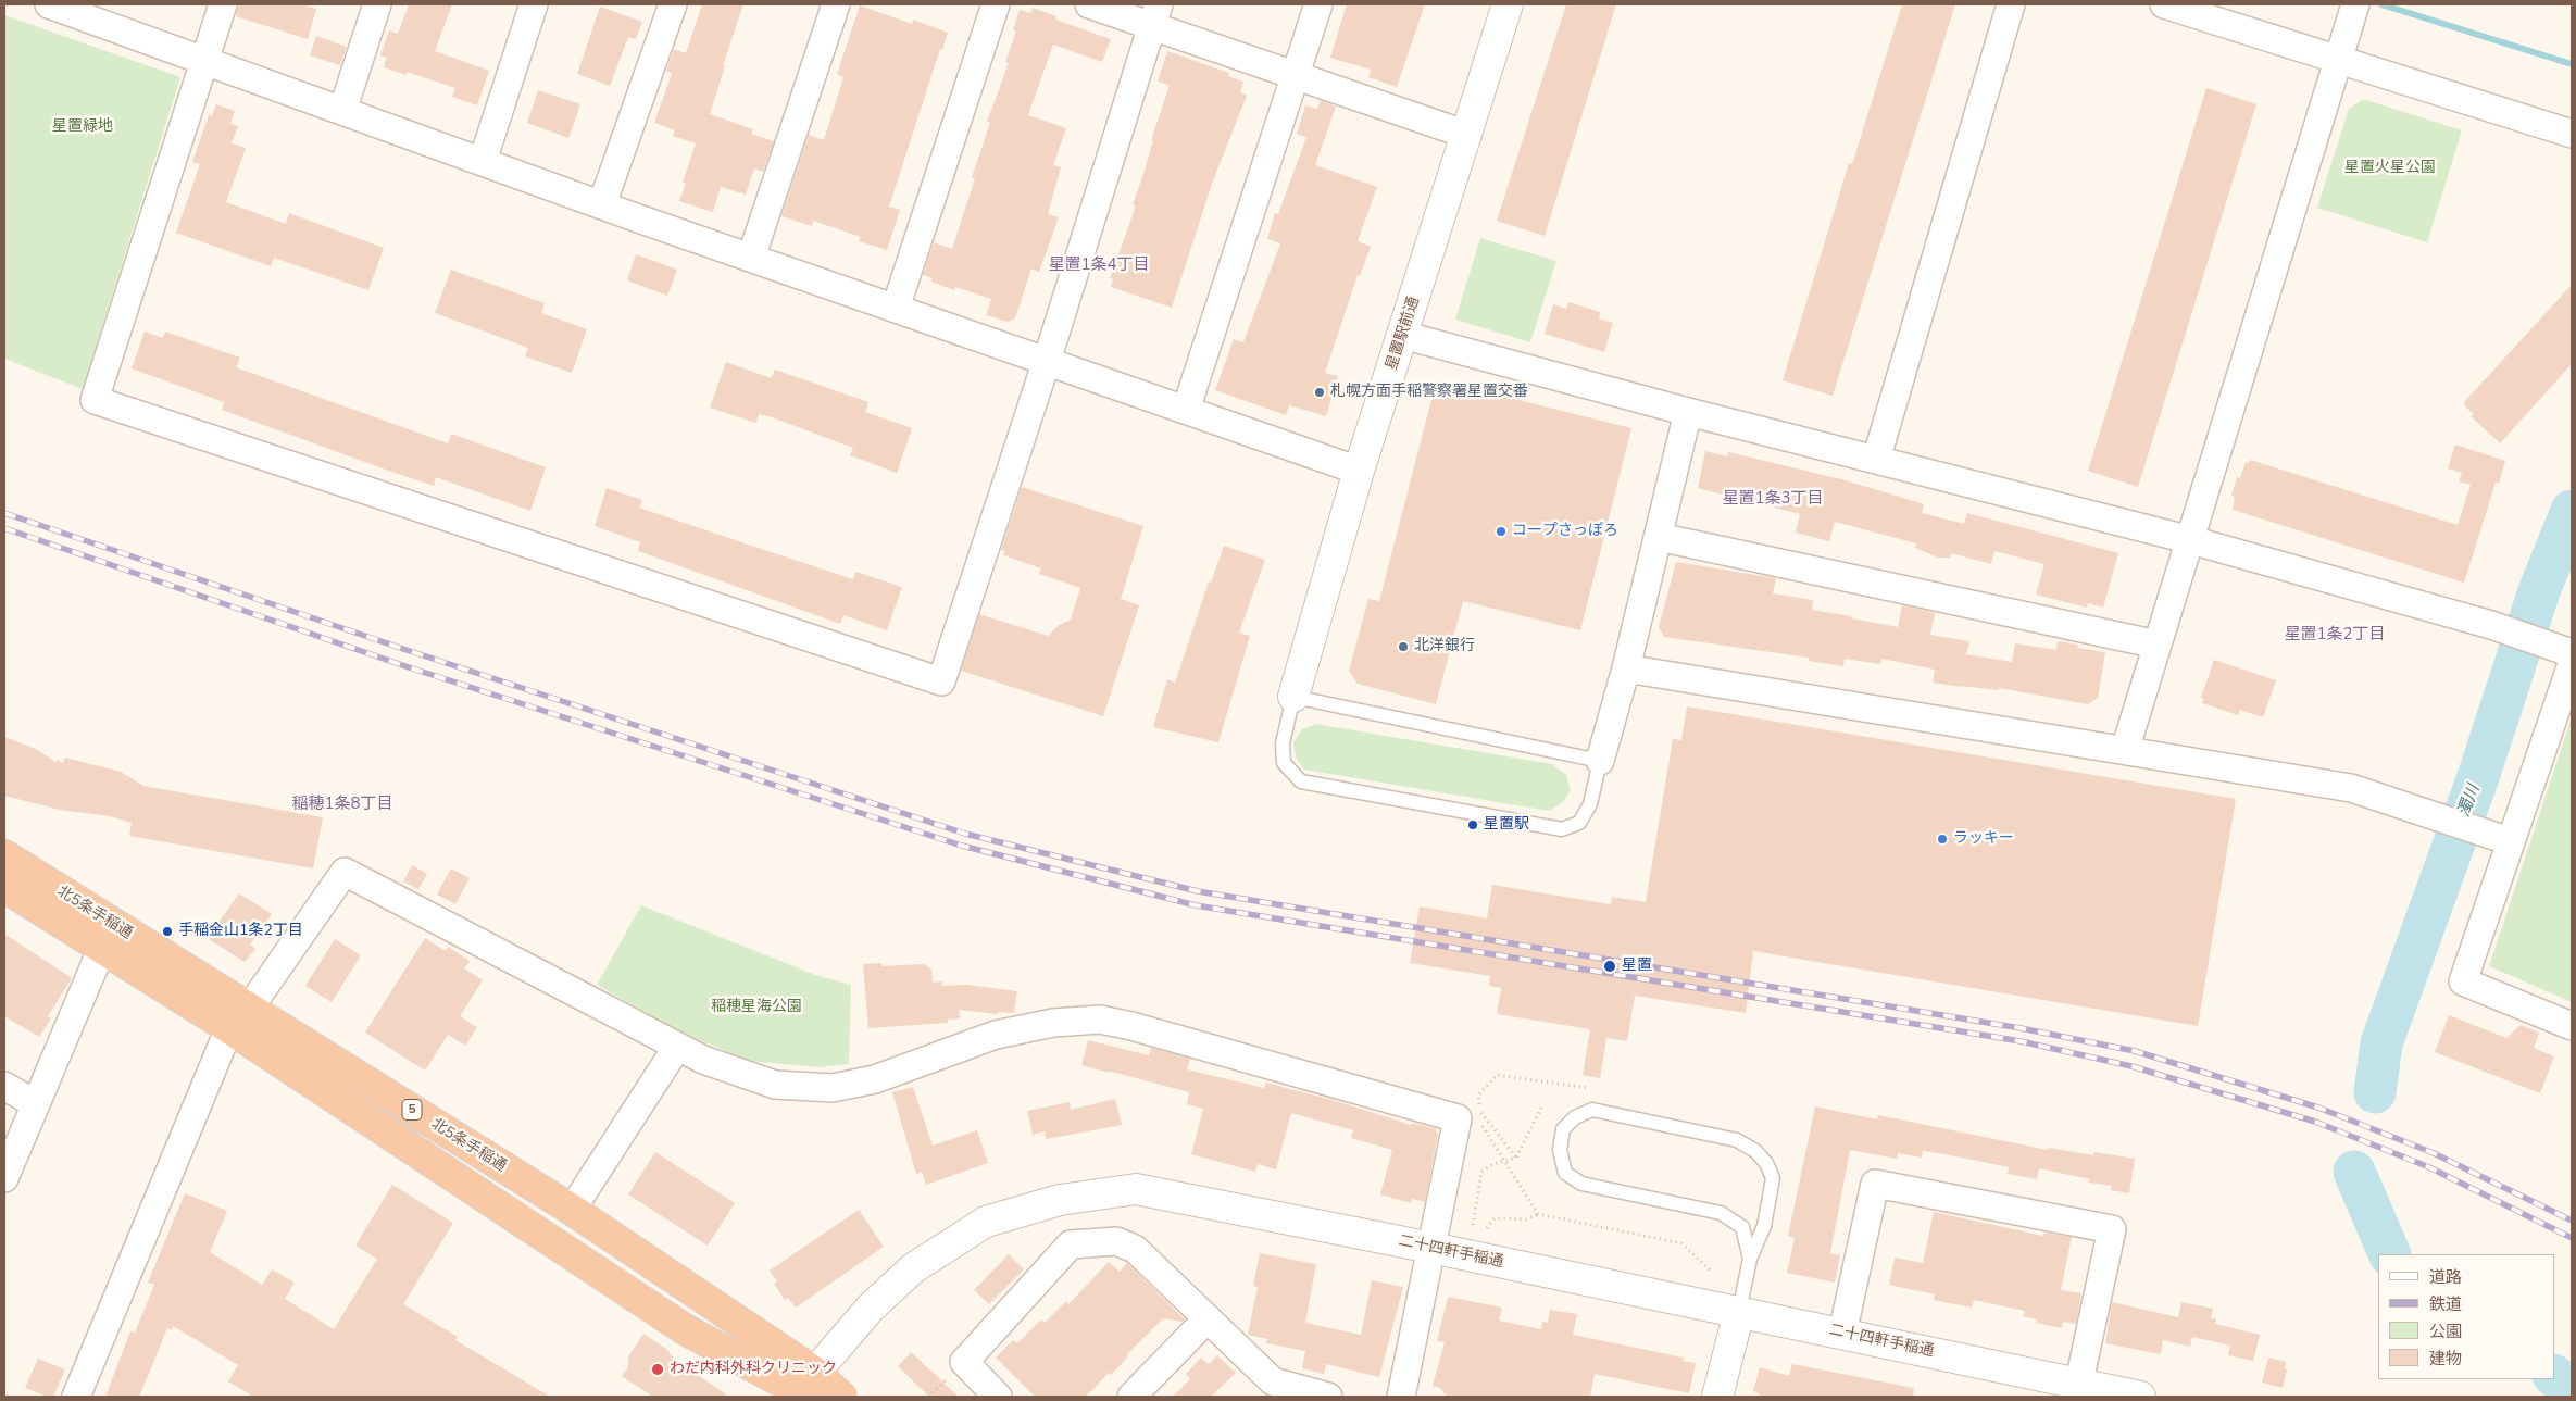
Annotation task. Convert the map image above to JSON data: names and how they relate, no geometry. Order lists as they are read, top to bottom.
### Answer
{
  "streets": {
    "highway": ["北5条手稲通", "5"],
    "street": ["星置駅前通", "二十四軒手稲通"]
  },
  "crossings": [
    ["北5条手稲通", "二十四軒手稲通"]
  ],
  "districts": [
    "星置1条4丁目",
    "星置1条3丁目",
    "星置1条2丁目",
    "稲穂1条8丁目"
  ],
  "water": ["濁川"],
  "parks": ["星置緑地", "星置火星公園", "稲穂星海公園"],
  "places": [
    "札幌方面手稲警察署星置交番",
    "コープさっぽろ",
    "北洋銀行",
    "星置駅",
    "ラッキー",
    "手稲金山1条2丁目",
    "星置",
    "わだ内科外科クリニック"
  ],
  "legend": [
    "道路",
    "鉄道",
    "公園",
    "建物"
  ]
}
